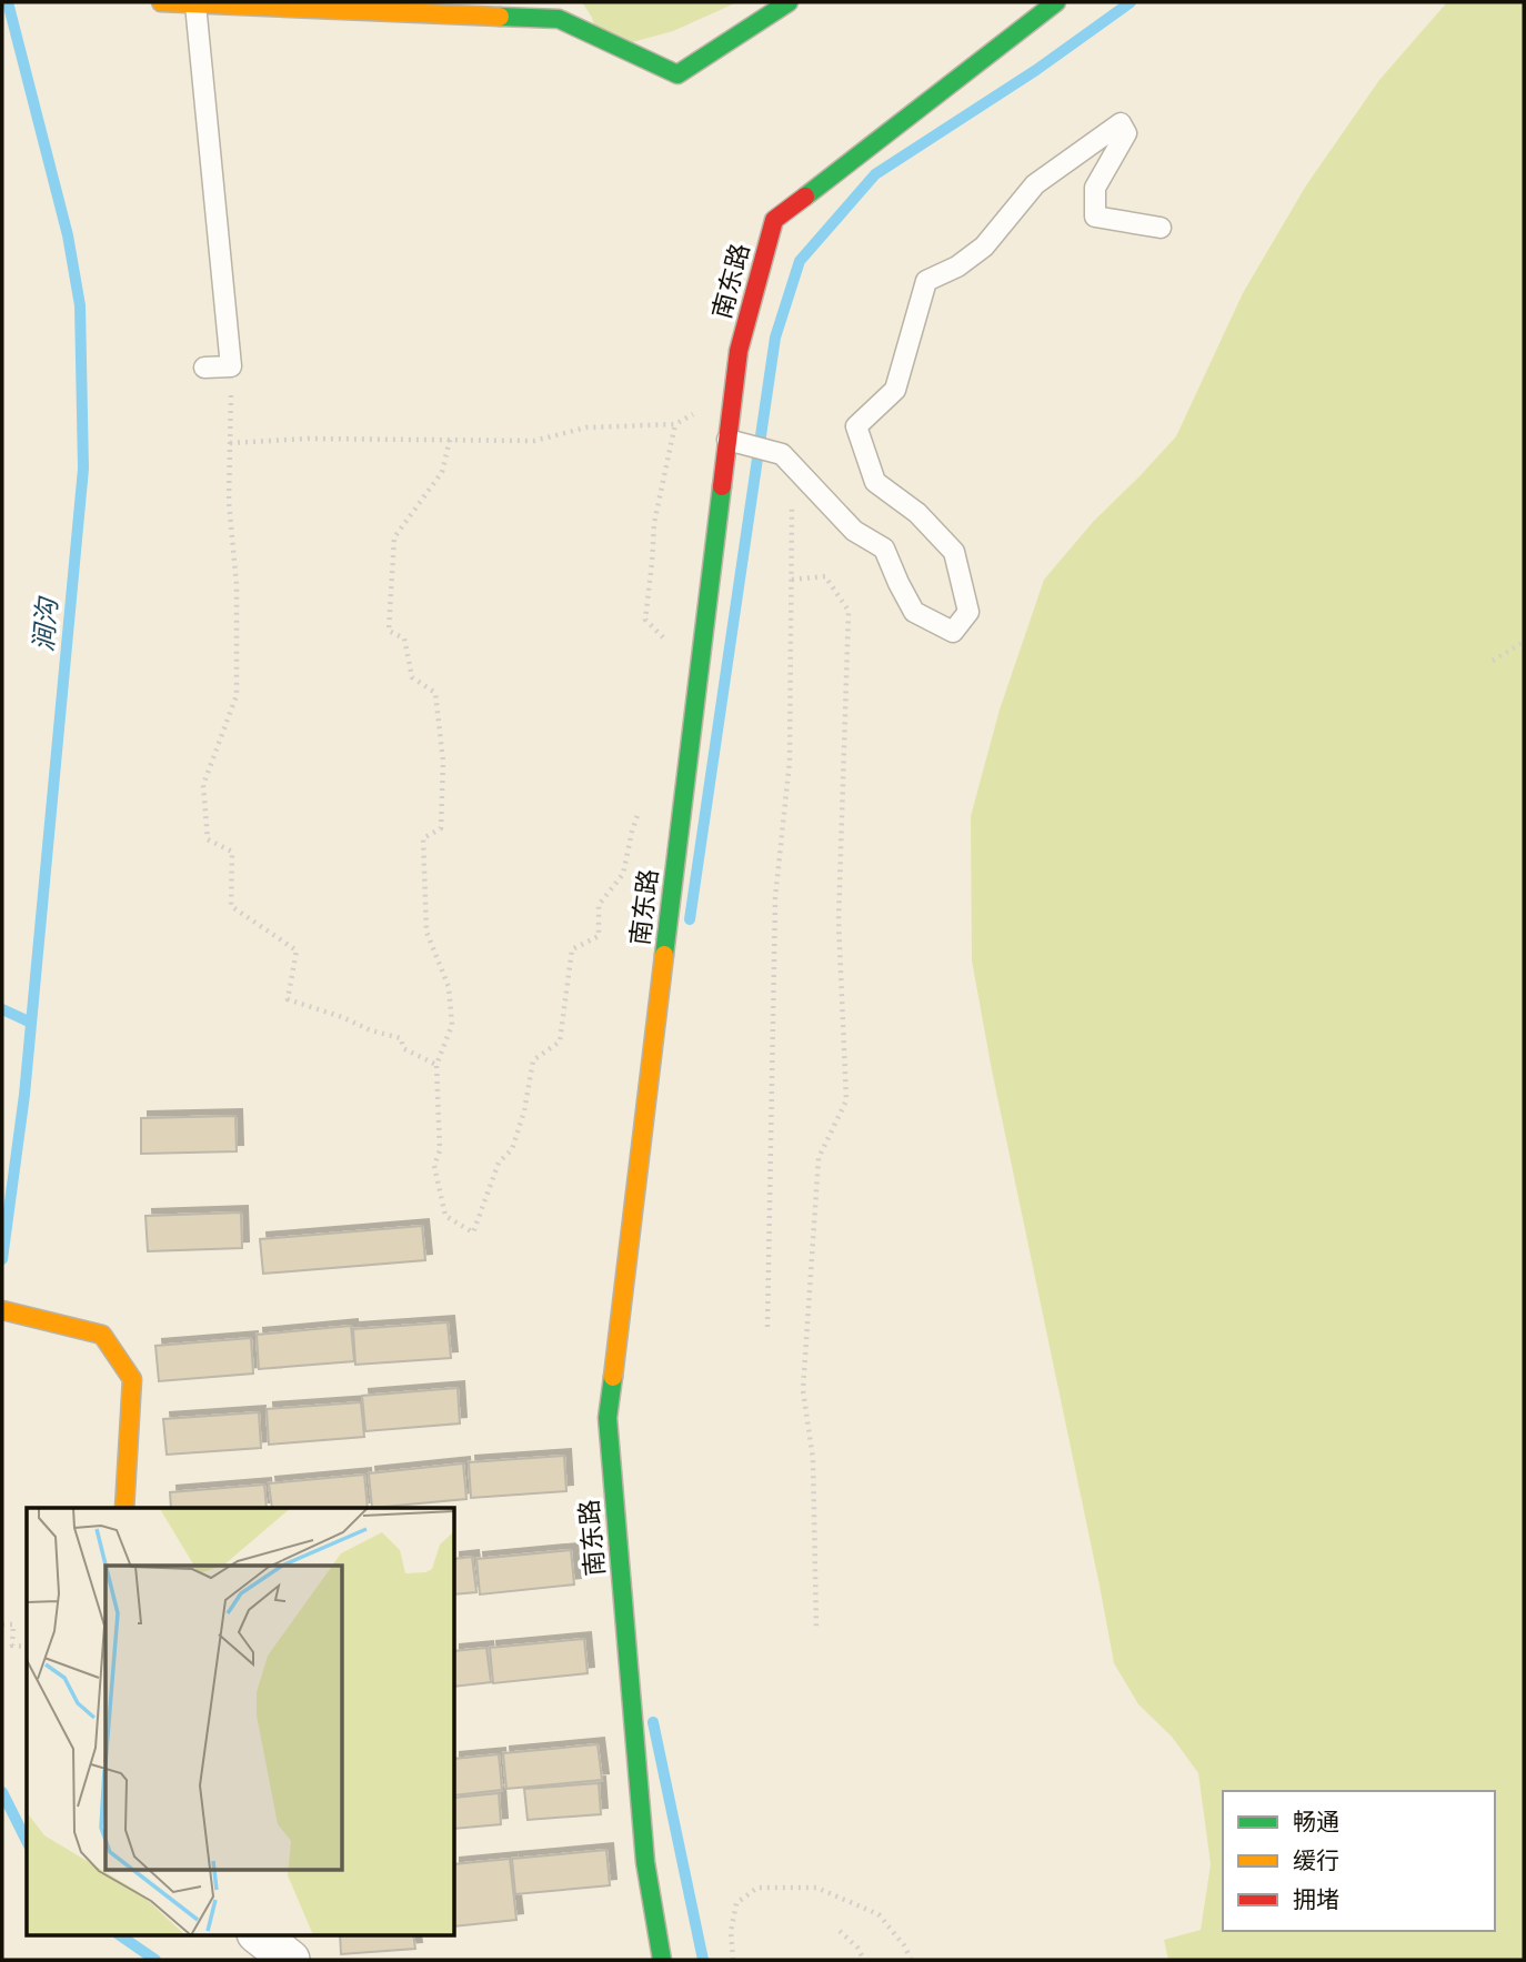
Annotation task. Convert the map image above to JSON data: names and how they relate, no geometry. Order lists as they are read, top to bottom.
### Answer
{
  "streets": {
    "street": ["南东路"]
  },
  "water": ["涧沟"],
  "legend": ["畅通", "缓行", "拥堵"]
}
